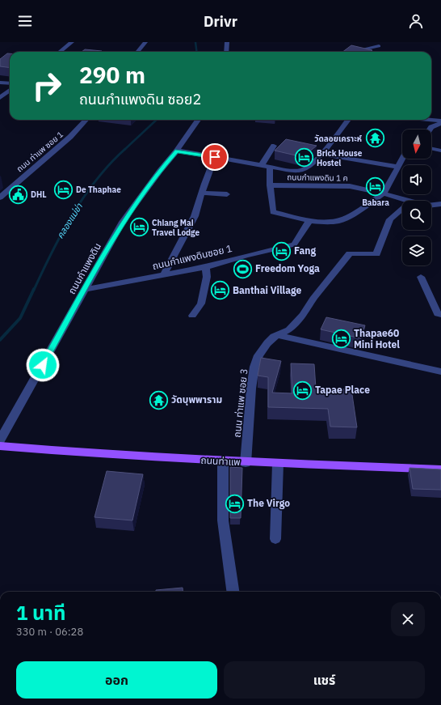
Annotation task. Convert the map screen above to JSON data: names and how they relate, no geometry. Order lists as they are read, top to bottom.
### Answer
{
  "streets": {
    "main road": ["ถนนท่าแพ"],
    "street": [
      "ถนน ท่าแพ ซอย 1",
      "ถนนกำแพงดิน 1 ค",
      "ถนนกำแพงดินซอย 1",
      "ถนนกำแพงดิน",
      "ถนน ท่าแพ ซอย 3"
    ]
  },
  "crossings": [
    ["ถนนกำแพงดินซอย 1", "ถนนกำแพงดิน"],
    ["ถนน ท่าแพ ซอย 3", "ถนนท่าแพ"]
  ],
  "water": ["คลองแม่ข่า"],
  "places": {
    "temple": ["วัดลอยเคราะห์", "วัดบุพพาราม"],
    "hotel": [
      "Brick House Hostel",
      "Babara",
      "De Thaphae",
      "Chiang Mai Travel Lodge",
      "Fang",
      "Banthai Village",
      "Thapae60 Mini Hotel",
      "Tapae Place",
      "The Virgo"
    ],
    "public building": ["DHL"],
    "sports": ["Freedom Yoga"]
  },
  "north": "bottom",
  "page": {
    "header": "Drivr",
    "turn": ["290 m", "ถนนกำแพงดิน ซอย2"],
    "heading": ["1 นาที", "330 m · 06:28"],
    "buttons": ["ออก", "แชร์"]
  }
}
